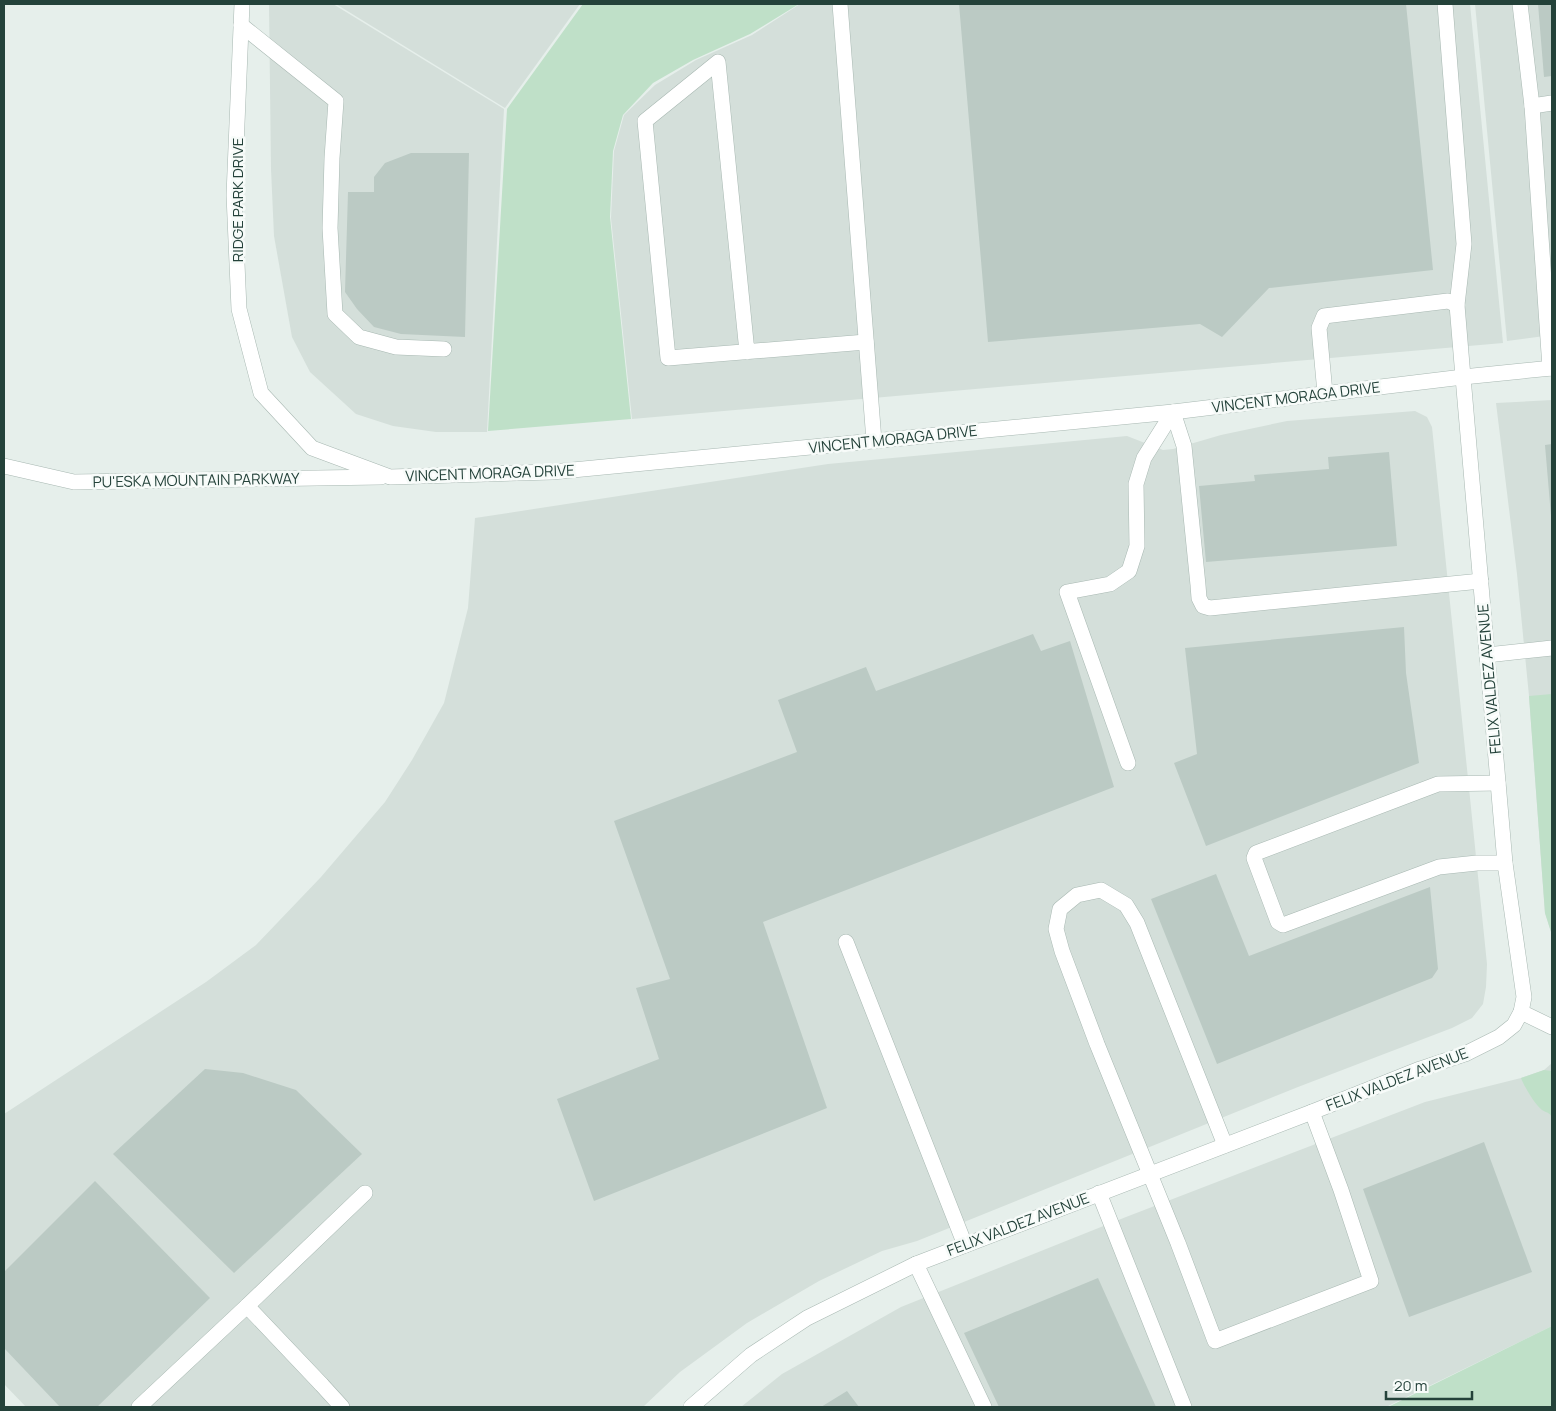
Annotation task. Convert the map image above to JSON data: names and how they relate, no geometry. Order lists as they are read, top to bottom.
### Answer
{
  "streets": {
    "street": [
      "RIDGE PARK DRIVE",
      "VINCENT MORAGA DRIVE",
      "PU'ESKA MOUNTAIN PARKWAY",
      "FELIX VALDEZ AVENUE"
    ]
  },
  "crossings": [
    ["RIDGE PARK DRIVE", "VINCENT MORAGA DRIVE"],
    ["VINCENT MORAGA DRIVE", "PU'ESKA MOUNTAIN PARKWAY"],
    ["VINCENT MORAGA DRIVE", "FELIX VALDEZ AVENUE"]
  ],
  "scale_bar": "20 m"
}
